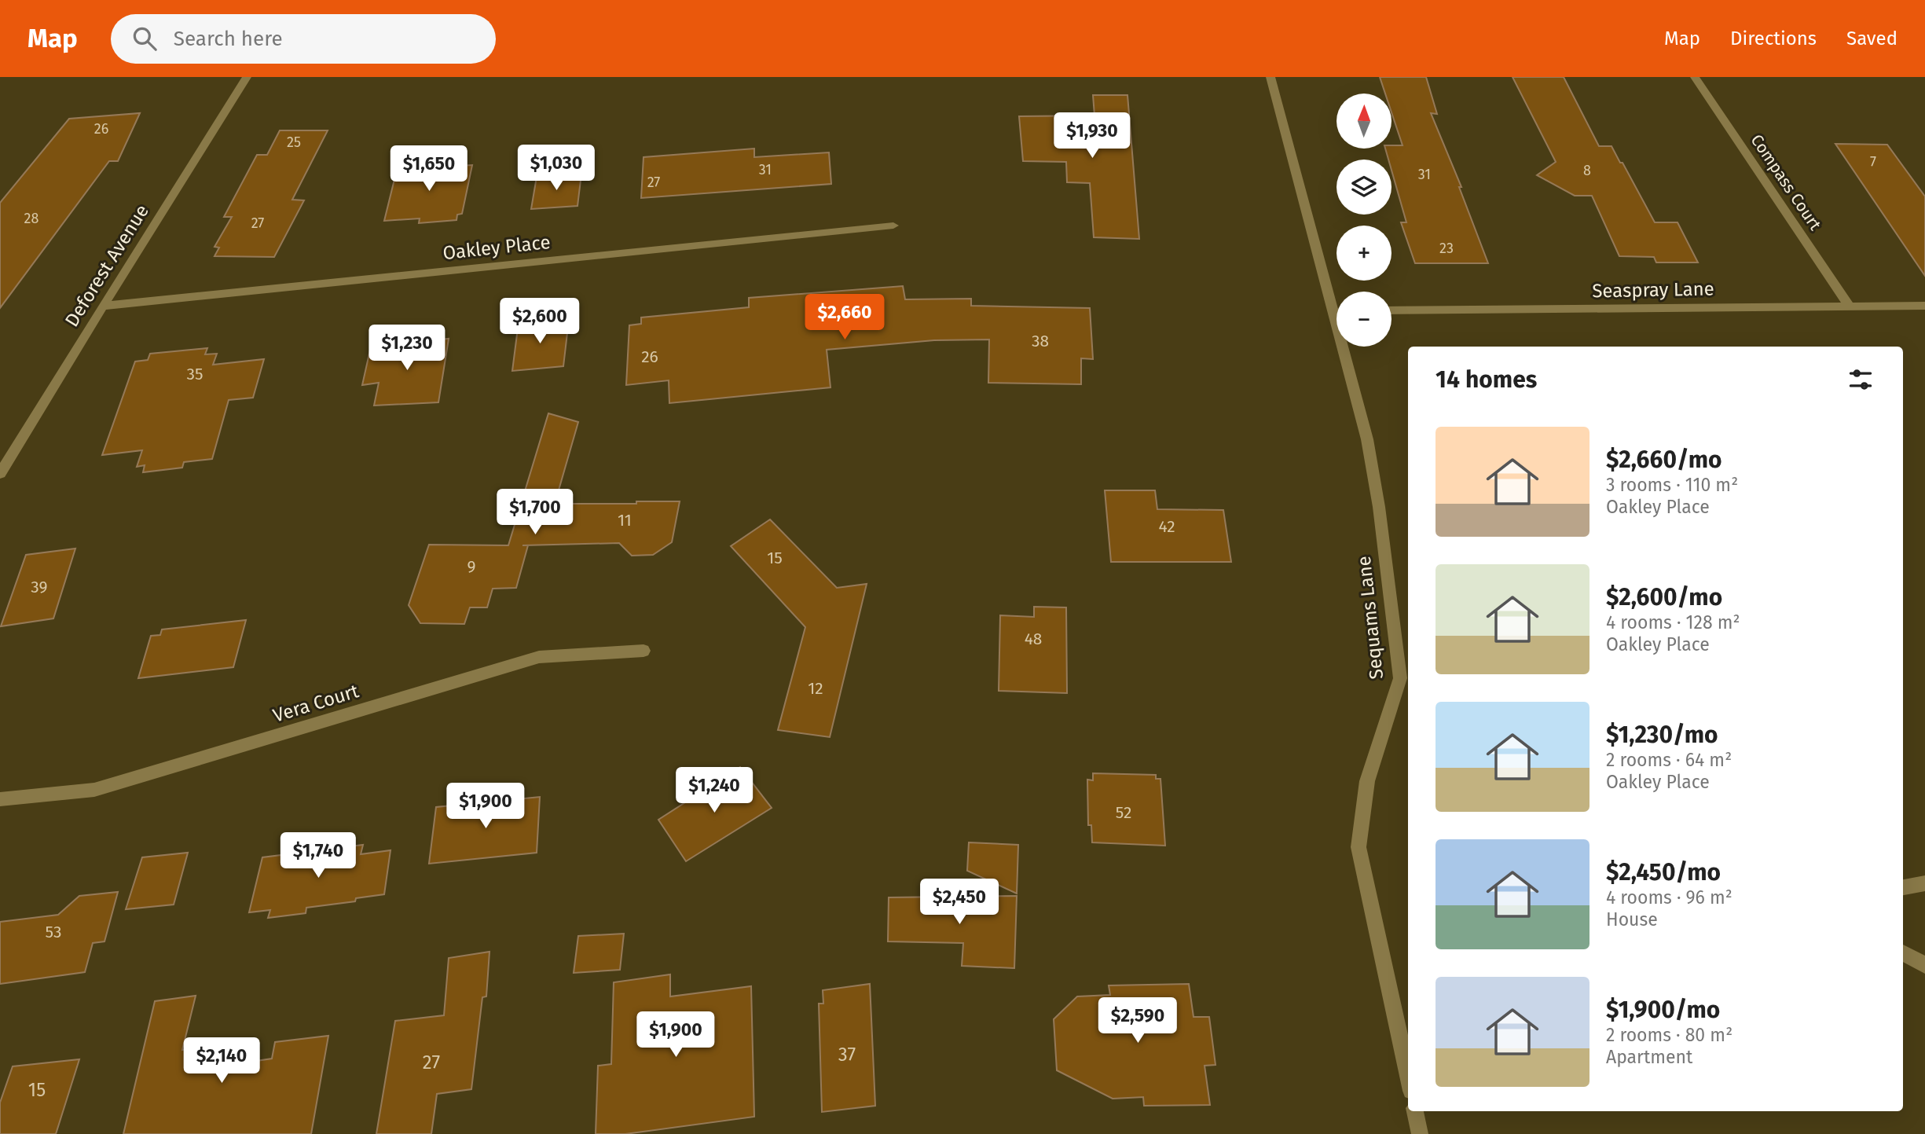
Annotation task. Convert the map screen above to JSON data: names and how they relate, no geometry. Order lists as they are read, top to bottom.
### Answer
{
  "streets": {
    "street": [
      "Compass Court",
      "Oakley Place",
      "Deforest Avenue",
      "Seaspray Lane",
      "Sequams Lane",
      "Vera Court"
    ]
  },
  "crossings": [
    ["Compass Court", "Seaspray Lane"],
    ["Oakley Place", "Deforest Avenue"]
  ],
  "house_numbers": [
    "26",
    "25",
    "7",
    "31",
    "8",
    "31",
    "27",
    "28",
    "27",
    "23",
    "38",
    "26",
    "35",
    "11",
    "42",
    "15",
    "9",
    "39",
    "48",
    "12",
    "52",
    "53",
    "37",
    "27",
    "15"
  ],
  "north": "top",
  "page": {
    "header": "Map",
    "search": "Search here",
    "nav": ["Map", "Directions", "Saved"],
    "map_buttons": ["+", "−"],
    "price": [
      "$1,930",
      "$1,030",
      "$1,650",
      "$2,660",
      "$2,600",
      "$1,230",
      "$1,700",
      "$1,240",
      "$1,900",
      "$1,740",
      "$2,450",
      "$2,590",
      "$1,900",
      "$2,140"
    ],
    "heading": "14 homes",
    "list": [
      {
        "name": "$2,660/mo",
        "note": "3 rooms · 110 m² · Oakley Place"
      },
      {
        "name": "$2,600/mo",
        "note": "4 rooms · 128 m² · Oakley Place"
      },
      {
        "name": "$1,230/mo",
        "note": "2 rooms · 64 m² · Oakley Place"
      },
      {
        "name": "$2,450/mo",
        "note": "4 rooms · 96 m² · House"
      },
      {
        "name": "$1,900/mo",
        "note": "2 rooms · 80 m² · Apartment"
      }
    ]
  }
}
